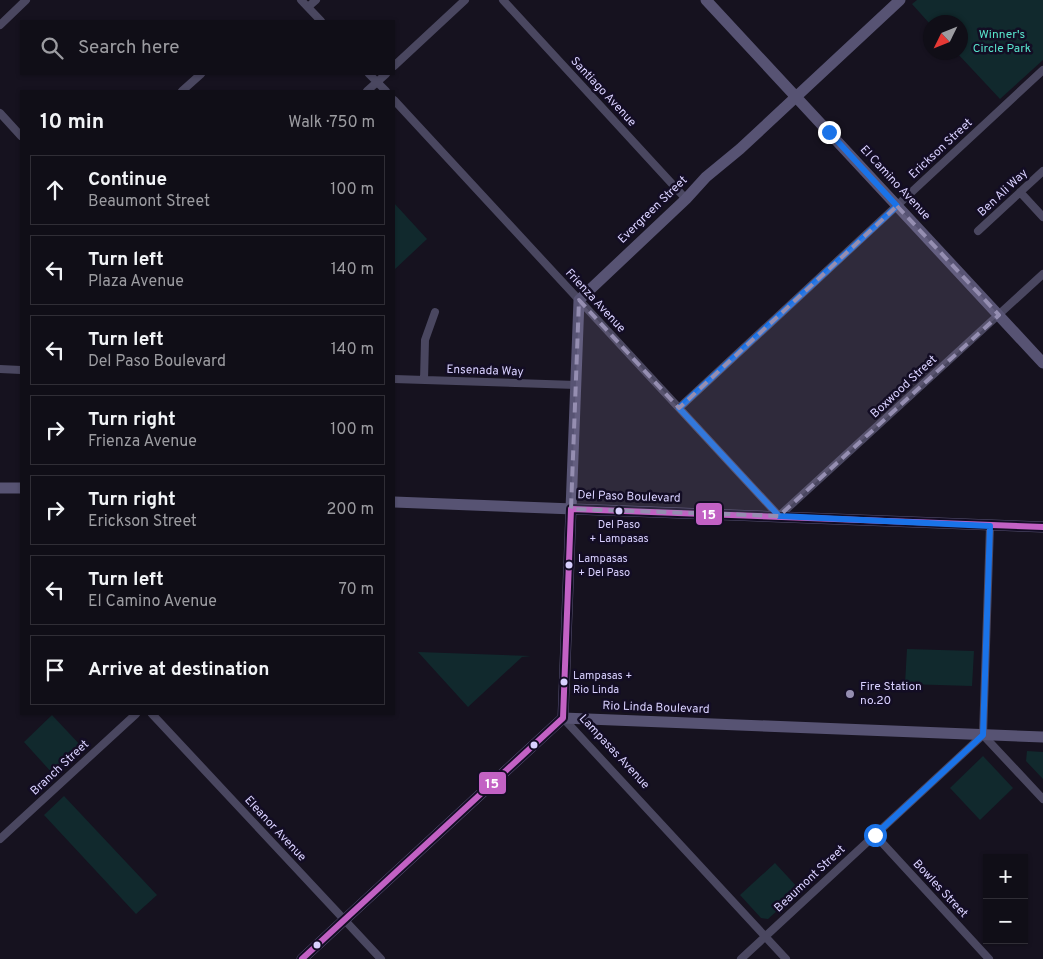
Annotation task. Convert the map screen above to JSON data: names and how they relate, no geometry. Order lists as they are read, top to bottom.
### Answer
{
  "streets": {
    "main road": [
      "El Camino Avenue",
      "Evergreen Street",
      "Del Paso Boulevard",
      "Rio Linda Boulevard",
      "Lampasas Avenue"
    ],
    "street": [
      "Santiago Avenue",
      "Erickson Street",
      "Ben Ali Way",
      "Frienza Avenue",
      "Ensenada Way",
      "Boxwood Street",
      "Branch Street",
      "Eleanor Avenue",
      "Beaumont Street",
      "Bowles Street"
    ]
  },
  "crossings": [
    ["Santiago Avenue", "Evergreen Street"],
    ["Erickson Street", "El Camino Avenue"],
    ["Erickson Street", "Frienza Avenue"],
    ["El Camino Avenue", "Evergreen Street"],
    ["El Camino Avenue", "Boxwood Street"],
    ["Evergreen Street", "Frienza Avenue"],
    ["Frienza Avenue", "Boxwood Street"],
    ["Frienza Avenue", "Del Paso Boulevard"],
    ["Boxwood Street", "Del Paso Boulevard"],
    ["Del Paso Boulevard", "Lampasas Avenue"],
    ["Rio Linda Boulevard", "Lampasas Avenue"],
    ["Rio Linda Boulevard", "Beaumont Street"],
    ["Lampasas Avenue", "Beaumont Street"],
    ["Beaumont Street", "Bowles Street"]
  ],
  "parks": ["Winner's Circle Park"],
  "places": [
    "Del Paso + Lampasas",
    "Lampasas + Del Paso",
    "Lampasas + Rio Linda",
    "Fire Station no.20"
  ],
  "lines": ["transit line 15"],
  "north": "bottom left",
  "page": {
    "search": "Search here",
    "heading": ["10 min", "Walk · 750 m"],
    "list": [
      ["Continue", "Beaumont Street", "100 m"],
      ["Turn left", "Plaza Avenue", "140 m"],
      ["Turn left", "Del Paso Boulevard", "140 m"],
      ["Turn right", "Frienza Avenue", "100 m"],
      ["Turn right", "Erickson Street", "200 m"],
      ["Turn left", "El Camino Avenue", "70 m"],
      "Arrive at destination"
    ],
    "map_buttons": ["+", "−"]
  }
}
